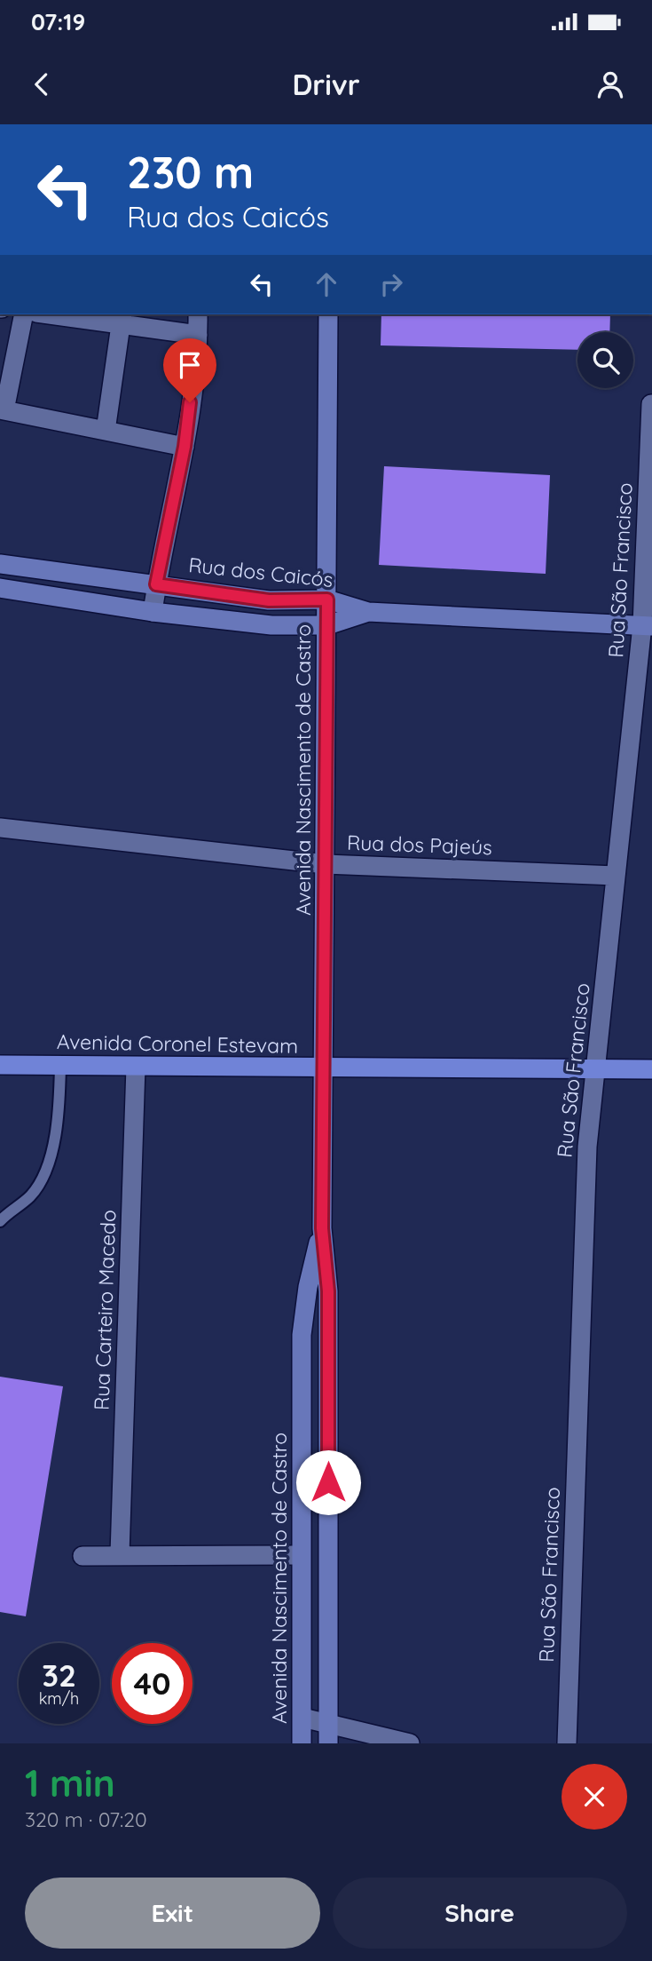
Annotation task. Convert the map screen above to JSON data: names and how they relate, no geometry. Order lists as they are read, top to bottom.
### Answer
{
  "streets": {
    "main road": ["Avenida Coronel Estevam"],
    "street": [
      "Rua São Francisco",
      "Rua dos Caicós",
      "Avenida Nascimento de Castro",
      "Rua dos Pajeús",
      "Rua Carteiro Macedo"
    ]
  },
  "crossings": [
    ["Rua São Francisco", "Rua dos Caicós"],
    ["Rua São Francisco", "Rua dos Pajeús"],
    ["Rua São Francisco", "Avenida Coronel Estevam"],
    ["Rua dos Caicós", "Avenida Nascimento de Castro"],
    ["Avenida Nascimento de Castro", "Rua dos Pajeús"],
    ["Avenida Nascimento de Castro", "Avenida Coronel Estevam"],
    ["Avenida Coronel Estevam", "Rua Carteiro Macedo"]
  ],
  "page": {
    "status": "07:19",
    "header": "Drivr",
    "turn": ["230 m", "Rua dos Caicós"],
    "speed": "32 km/h",
    "limit": "40",
    "heading": ["1 min", "320 m · 07:20"],
    "buttons": ["Exit", "Share"]
  }
}
